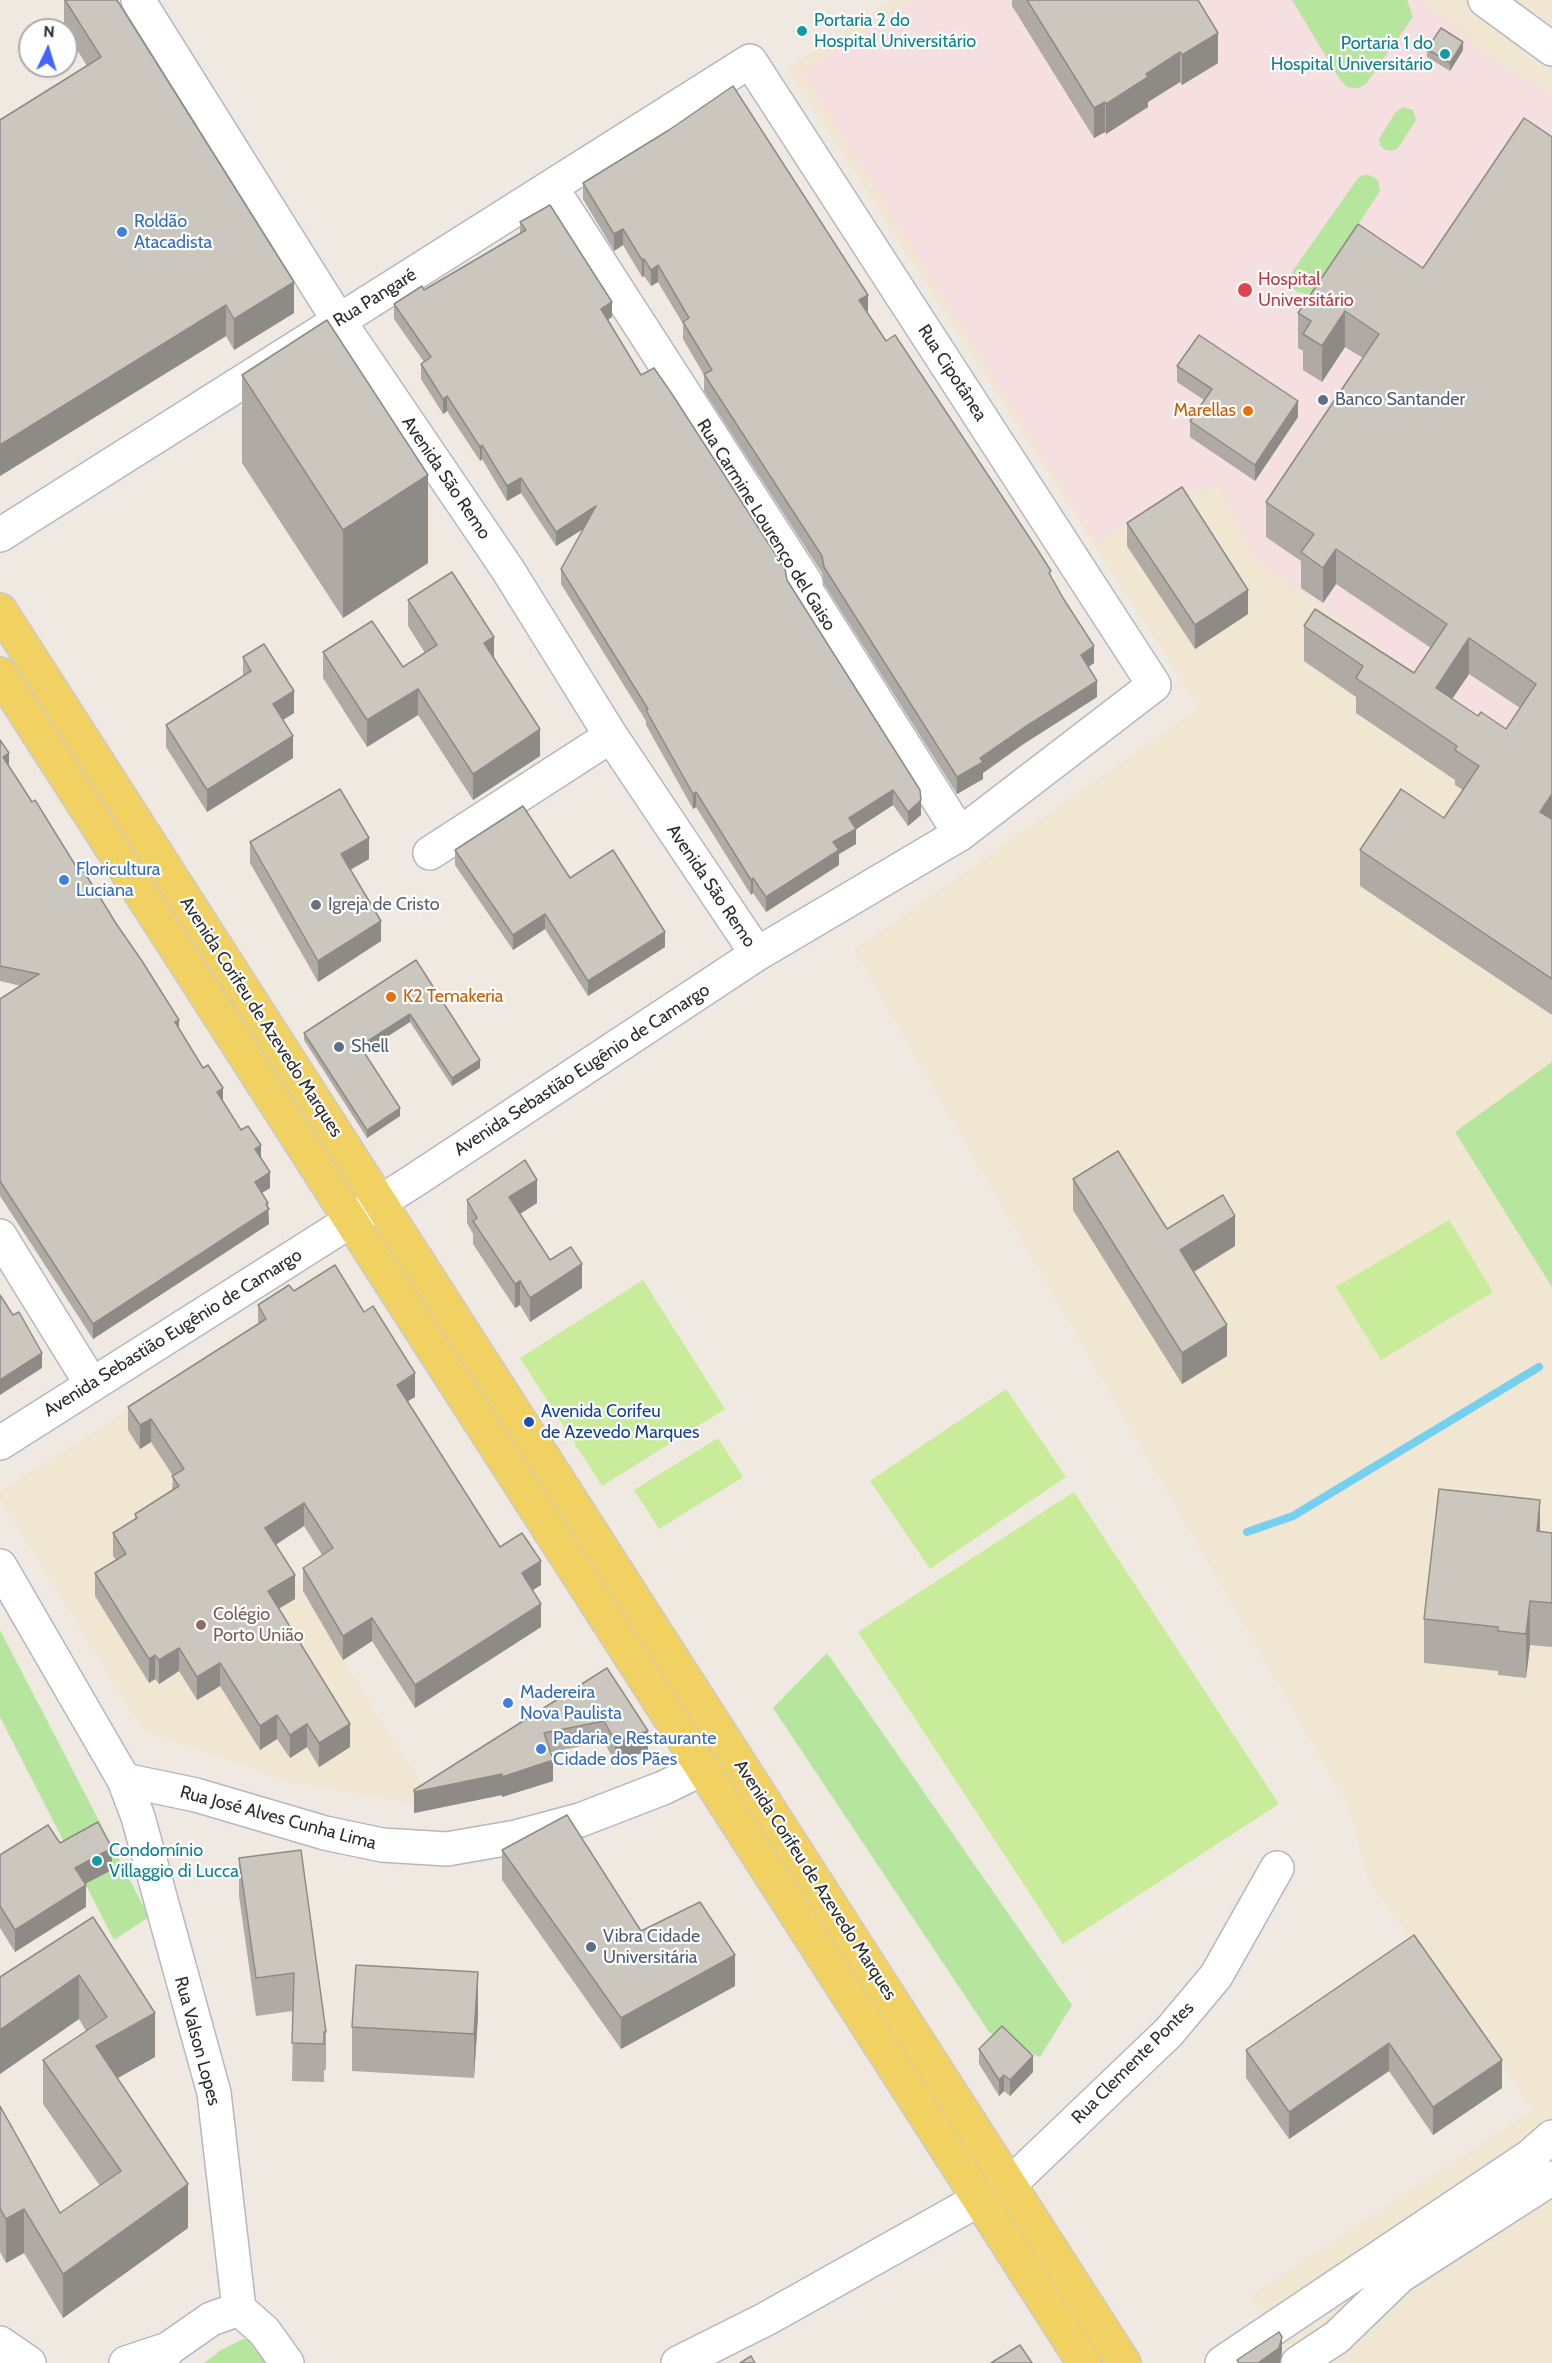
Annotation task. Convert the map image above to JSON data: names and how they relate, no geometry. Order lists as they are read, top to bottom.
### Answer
{
  "streets": {
    "main road": ["Avenida Corifeu de Azevedo Marques"],
    "street": [
      "Rua Pangaré",
      "Rua Cipotânea",
      "Avenida São Remo",
      "Rua Carmine Lourenço del Gaiso",
      "Avenida Sebastião Eugênio de Camargo",
      "Rua José Alves Cunha Lima",
      "Rua Valson Lopes",
      "Rua Clemente Pontes"
    ]
  },
  "crossings": [
    ["Rua Pangaré", "Rua Cipotânea"],
    ["Rua Pangaré", "Avenida São Remo"],
    ["Rua Pangaré", "Rua Carmine Lourenço del Gaiso"],
    ["Rua Cipotânea", "Avenida Sebastião Eugênio de Camargo"],
    ["Avenida São Remo", "Avenida Sebastião Eugênio de Camargo"],
    ["Rua Carmine Lourenço del Gaiso", "Avenida Sebastião Eugênio de Camargo"],
    ["Avenida Corifeu de Azevedo Marques", "Avenida Sebastião Eugênio de Camargo"],
    ["Avenida Corifeu de Azevedo Marques", "Rua José Alves Cunha Lima"],
    ["Avenida Corifeu de Azevedo Marques", "Rua Clemente Pontes"],
    ["Rua José Alves Cunha Lima", "Rua Valson Lopes"]
  ],
  "places": [
    "Portaria 2 do Hospital Universitário",
    "Portaria 1 do Hospital Universitário",
    "Roldão Atacadista",
    "Hospital Universitário",
    "Banco Santander",
    "Marellas",
    "Floricultura Luciana",
    "Igreja de Cristo",
    "K2 Temakeria",
    "Shell",
    "Avenida Corifeu de Azevedo Marques",
    "Colégio Porto União",
    "Madereira Nova Paulista",
    "Padaria e Restaurante Cidade dos Pães",
    "Condomínio Villaggio di Lucca",
    "Vibra Cidade Universitária"
  ],
  "north": "top"
}
